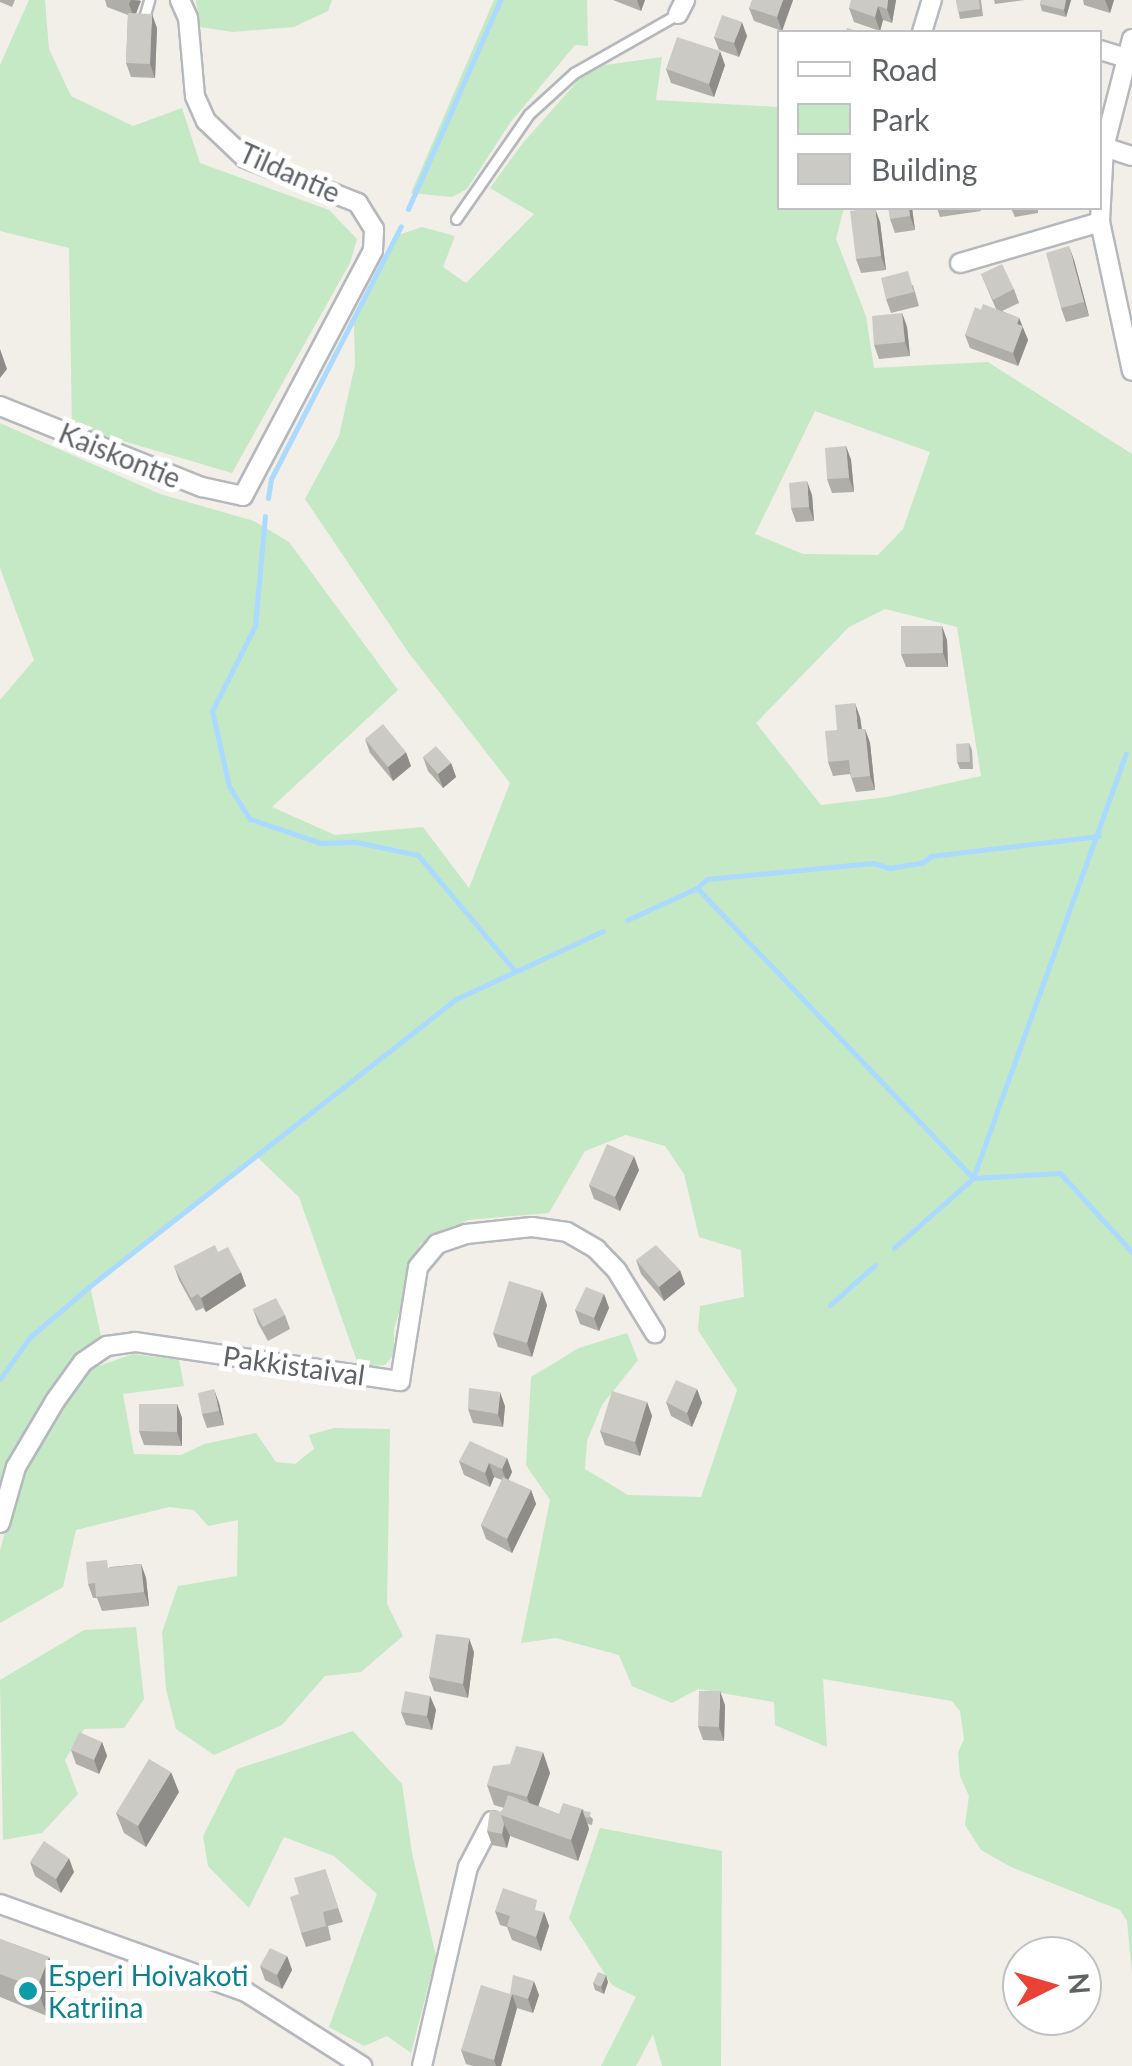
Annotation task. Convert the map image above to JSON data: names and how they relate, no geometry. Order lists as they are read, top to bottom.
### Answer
{
  "streets": {
    "street": ["Tildantie", "Kaiskontie", "Pakkistaival"]
  },
  "crossings": [
    ["Tildantie", "Kaiskontie"]
  ],
  "places": ["Esperi Hoivakoti Katriina"],
  "legend": ["Road", "Park", "Building"],
  "north": "right"
}
